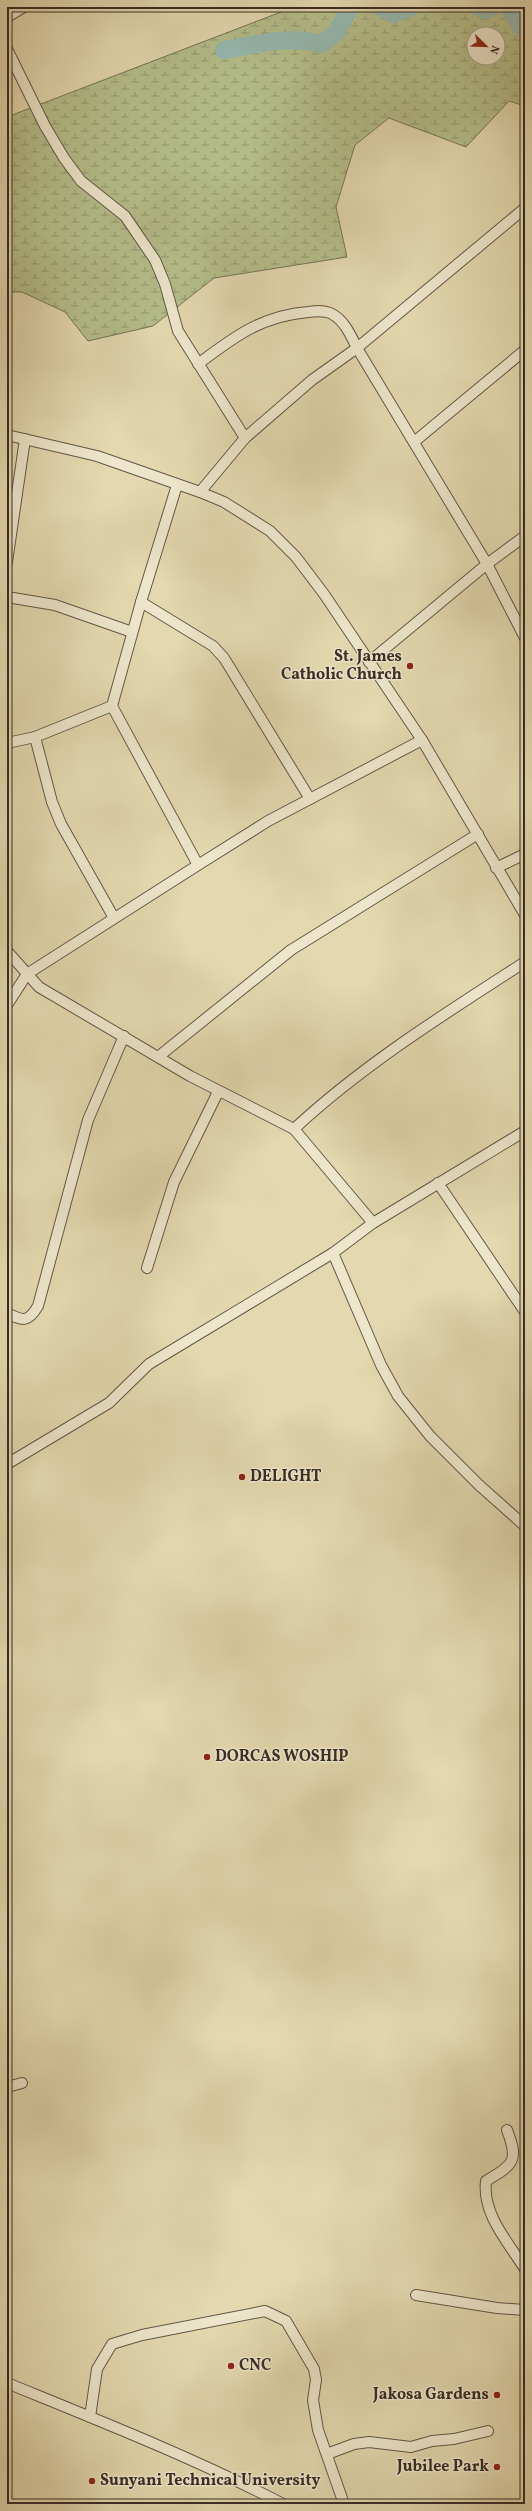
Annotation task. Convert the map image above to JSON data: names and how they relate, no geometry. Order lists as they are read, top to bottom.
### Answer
{
  "places": [
    "St. James Catholic Church",
    "DELIGHT",
    "DORCAS WOSHIP",
    "CNC",
    "Jakosa Gardens",
    "Jubilee Park",
    "Sunyani Technical University"
  ],
  "north": "bottom right"
}
